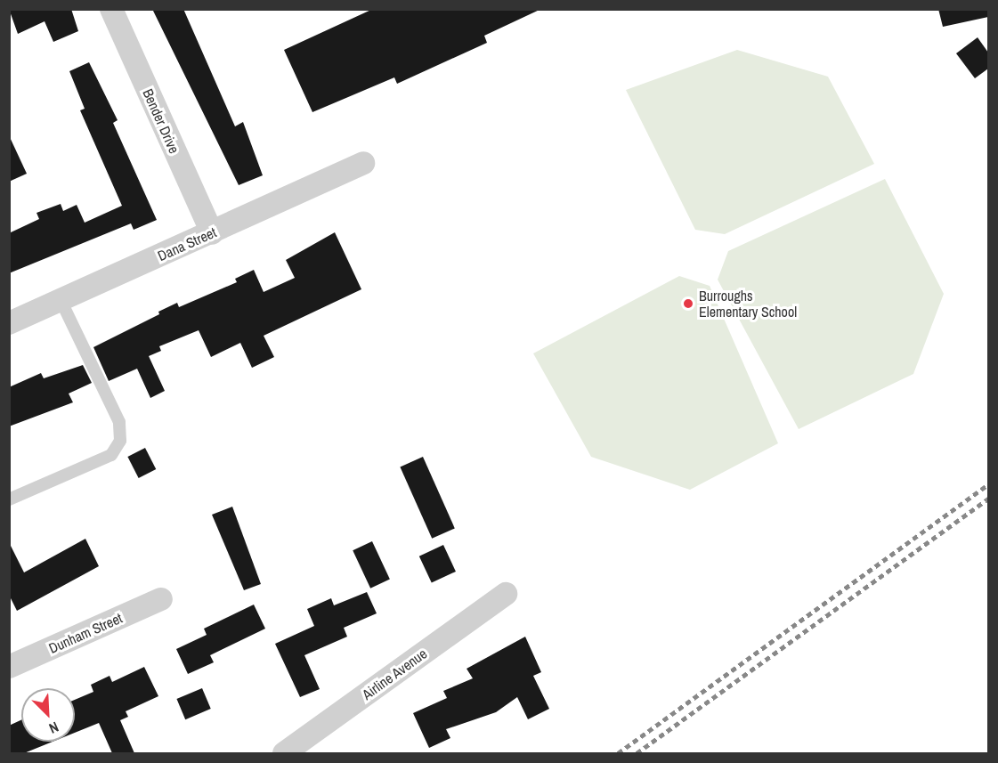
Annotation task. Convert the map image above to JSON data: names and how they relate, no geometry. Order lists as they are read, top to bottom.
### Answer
{
  "streets": {
    "street": [
      "Bender Drive",
      "Dana Street",
      "Dunham Street",
      "Airline Avenue"
    ]
  },
  "crossings": [
    ["Bender Drive", "Dana Street"]
  ],
  "places": ["Burroughs Elementary School"],
  "north": "bottom right"
}
